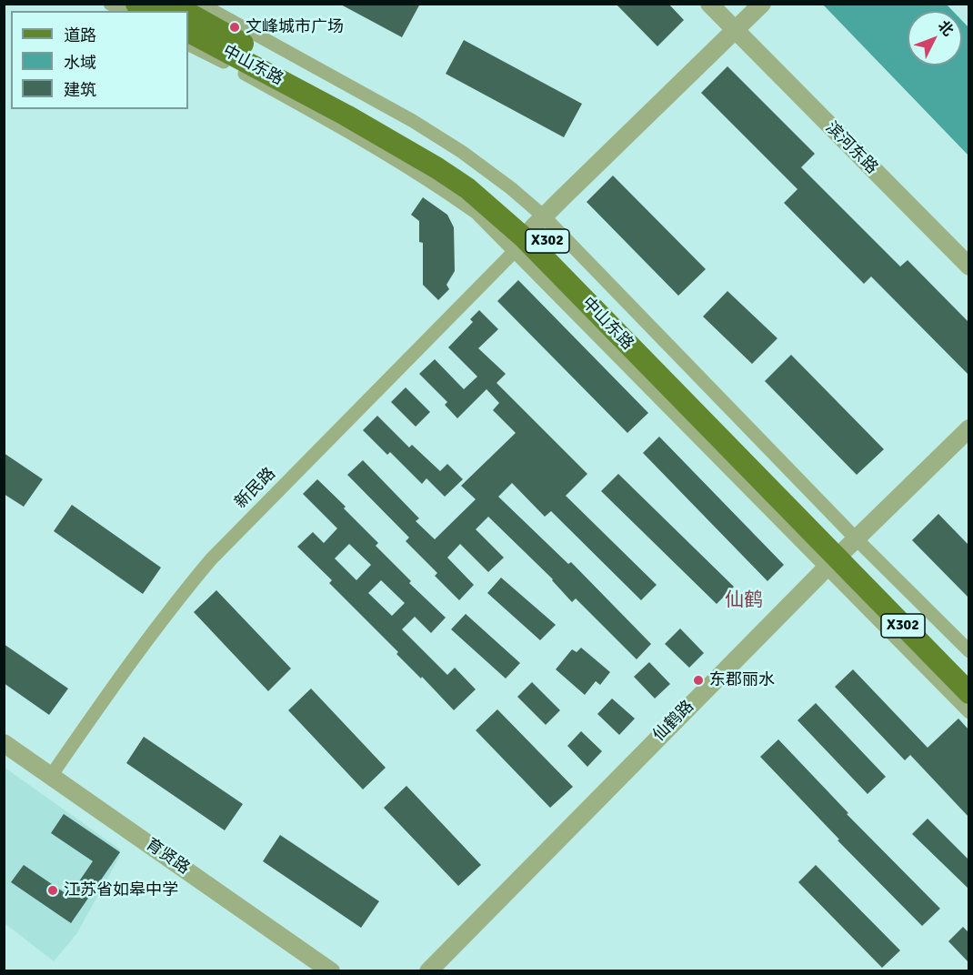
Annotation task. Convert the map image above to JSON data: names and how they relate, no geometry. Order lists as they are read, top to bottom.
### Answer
{
  "streets": {
    "main road": ["中山东路", "X302"],
    "street": [
      "滨河东路",
      "新民路",
      "仙鹤路",
      "育贤路"
    ]
  },
  "crossings": [
    ["中山东路", "新民路"],
    ["中山东路", "仙鹤路"],
    ["新民路", "育贤路"]
  ],
  "districts": ["仙鹤"],
  "places": ["文峰城市广场", "东郡丽水", "江苏省如皋中学"],
  "legend": ["道路", "水域", "建筑"],
  "north": "top right"
}
